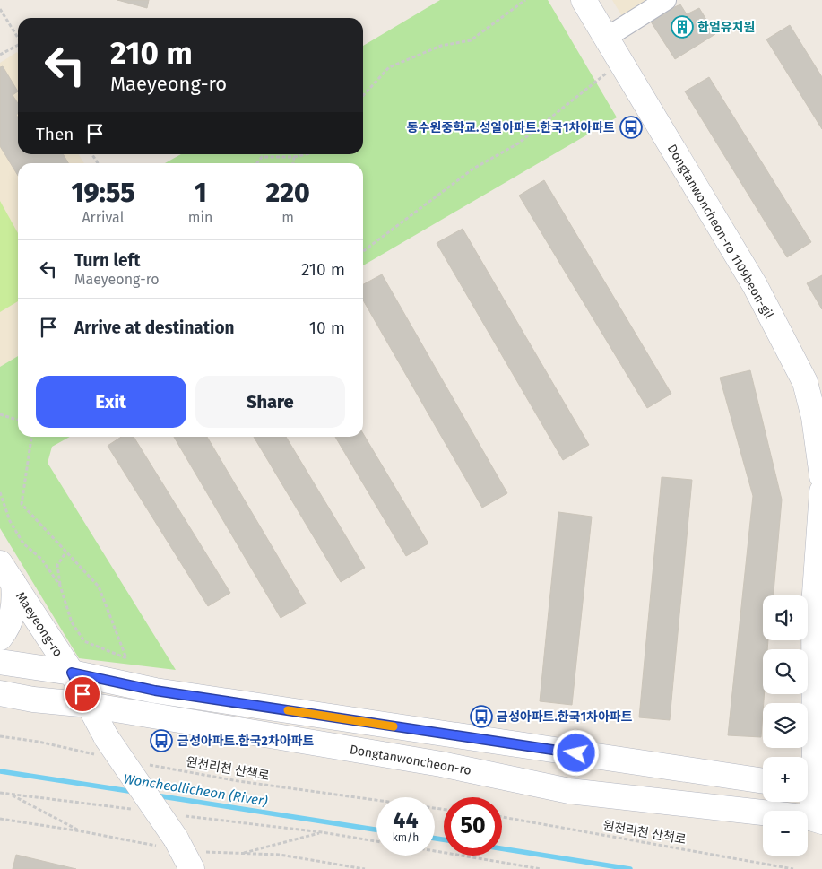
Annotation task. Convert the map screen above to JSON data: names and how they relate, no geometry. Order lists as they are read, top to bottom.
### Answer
{
  "streets": {
    "main road": ["Dongtanwoncheon-ro 1109beon-gil", "Maeyeong-ro", "Dongtanwoncheon-ro"],
    "path": ["원천리천 산책로"]
  },
  "crossings": [
    ["Maeyeong-ro", "Dongtanwoncheon-ro"]
  ],
  "water": ["Woncheollicheon (River)"],
  "places": {
    "building": ["한얼유치원"],
    "bus stop": ["동수원중학교.성일아파트.한국1차아파트", "금성아파트.한국1차아파트", "금성아파트.한국2차아파트"]
  },
  "page": {
    "turn": ["210 m", "Maeyeong-ro"],
    "then": "Then",
    "eta": [
      "19:55",
      "Arrival",
      "1",
      "min",
      "220",
      "m"
    ],
    "list": [
      {
        "name": "Turn left",
        "note": "Maeyeong-ro",
        "value": "210 m"
      },
      {
        "name": "Arrive at destination",
        "value": "10 m"
      }
    ],
    "buttons": ["Exit", "Share"],
    "map_buttons": ["+", "−"],
    "speed": "44 km/h",
    "limit": "50"
  }
}
